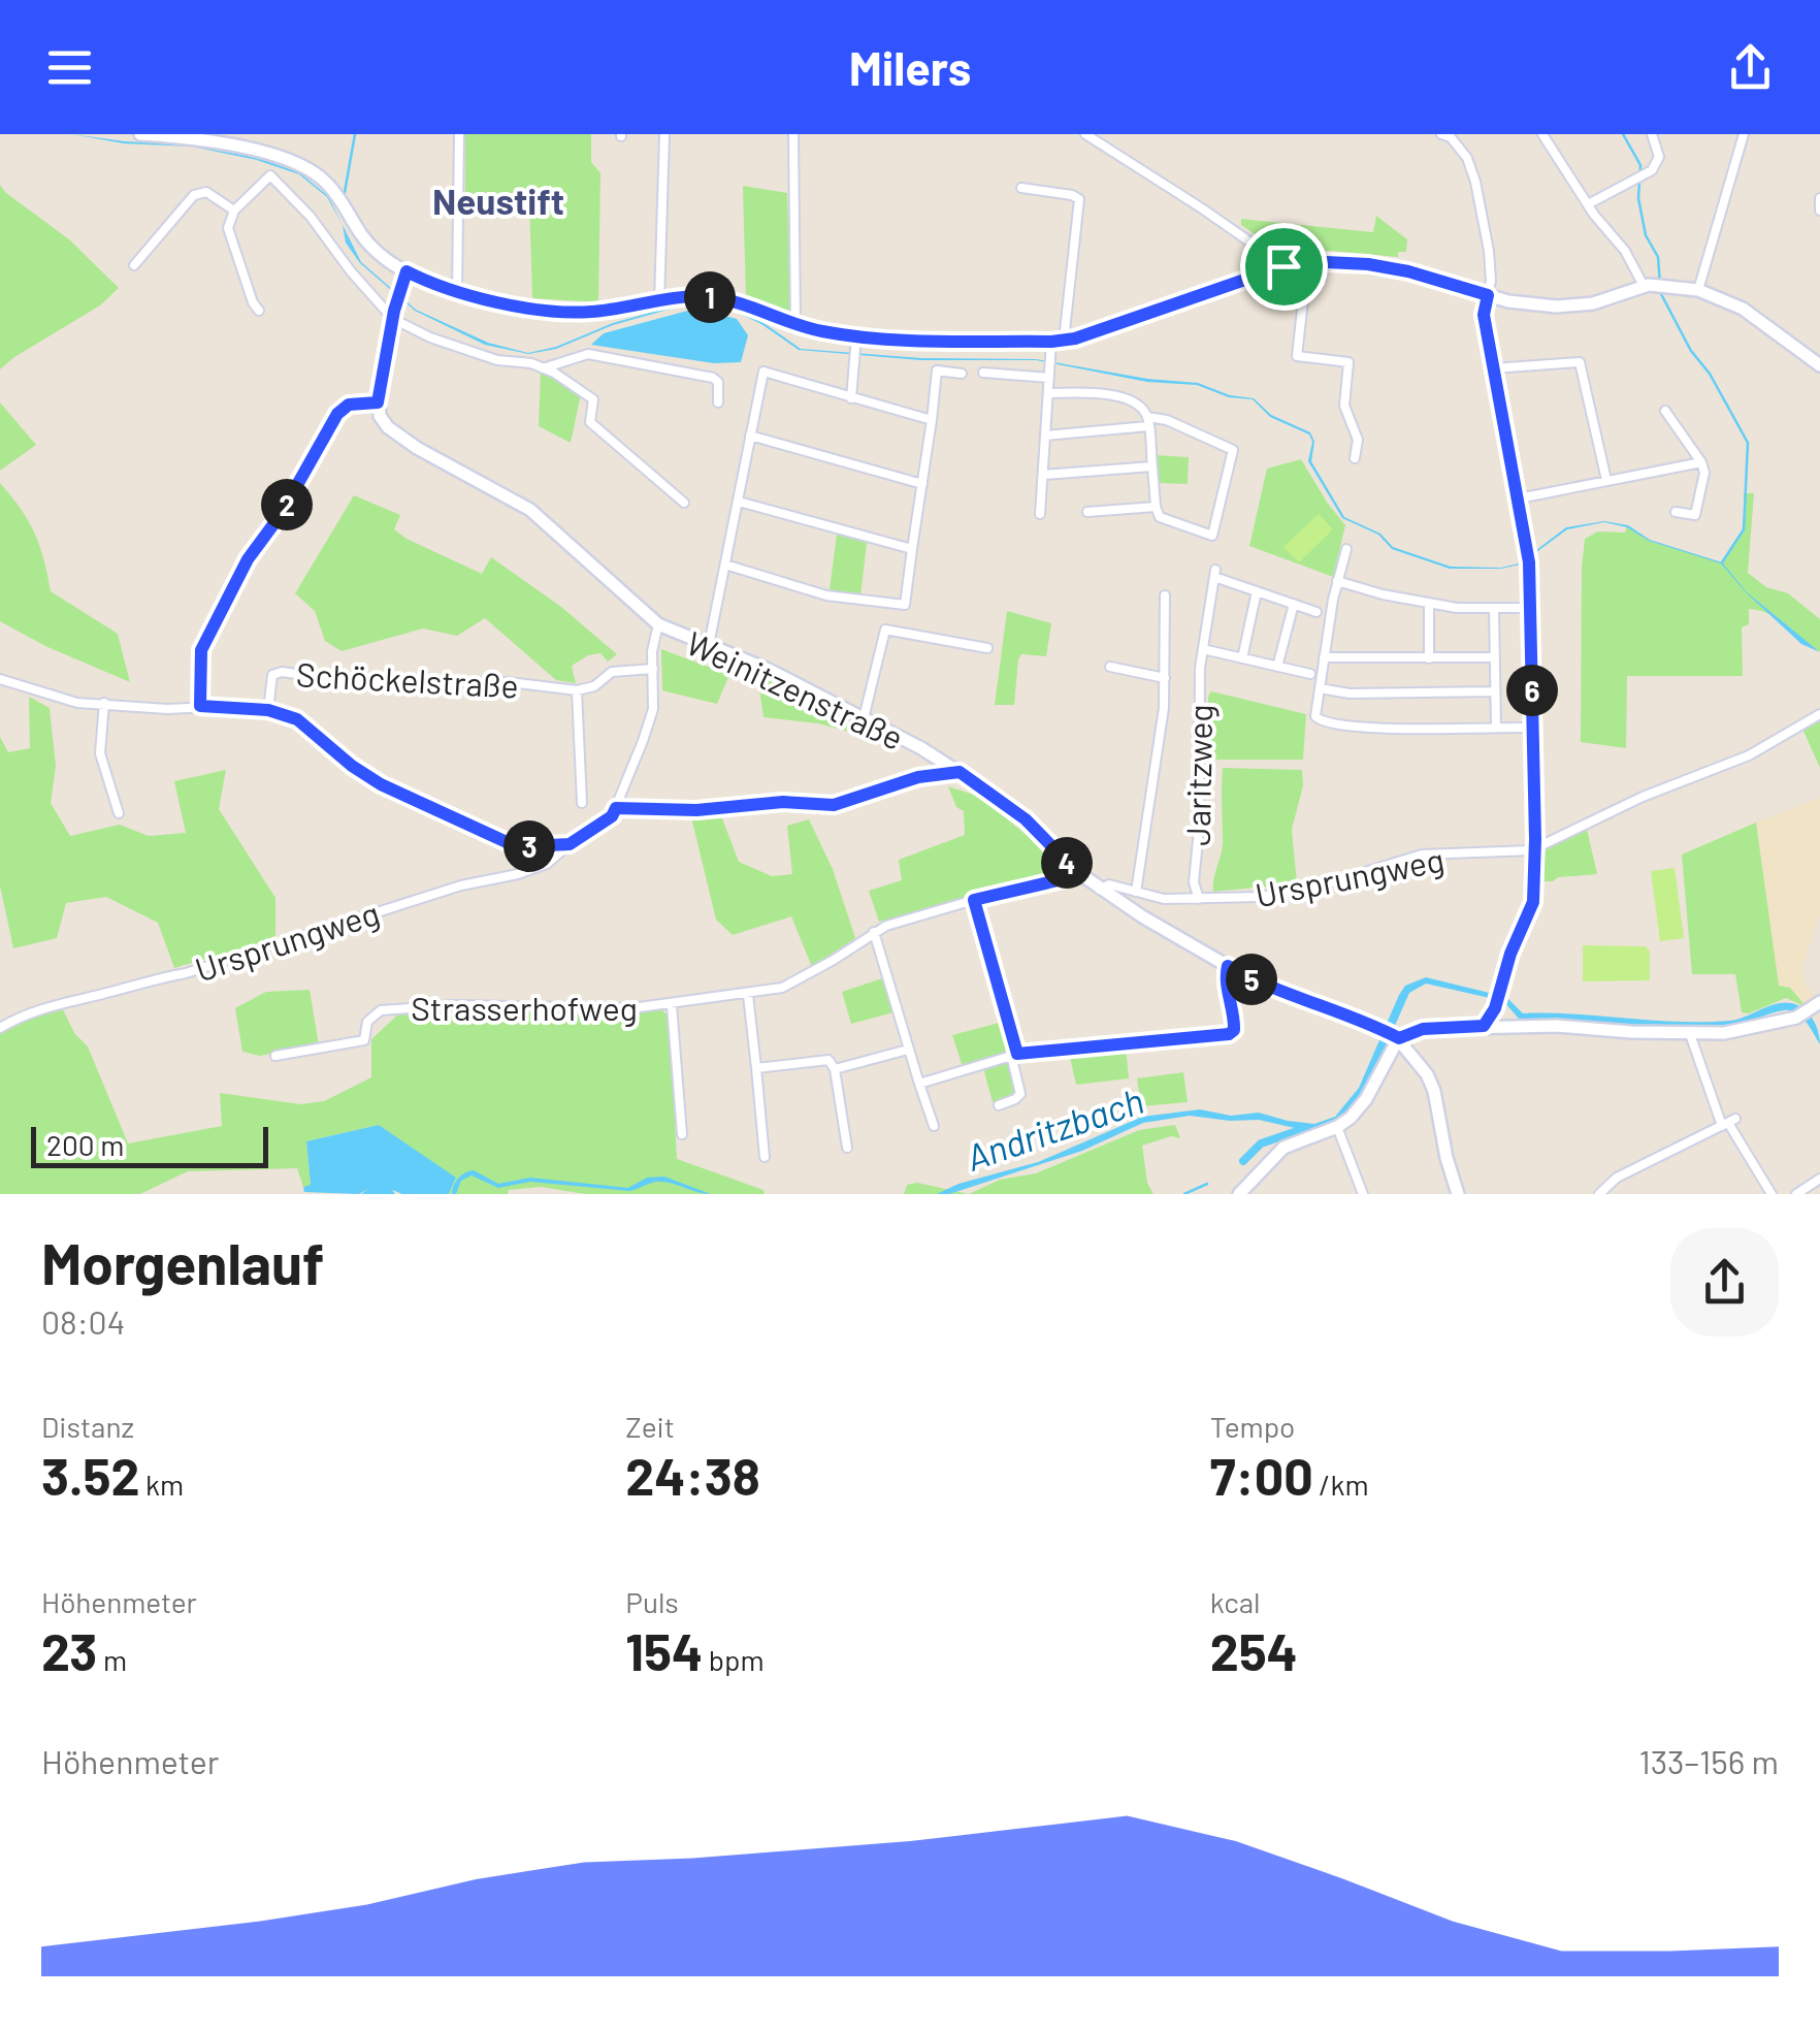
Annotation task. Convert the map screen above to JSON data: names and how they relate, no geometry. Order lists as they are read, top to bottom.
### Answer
{
  "streets": {
    "main road": ["Weinitzenstraße"],
    "street": [
      "Schöckelstraße",
      "Jaritzweg",
      "Ursprungweg",
      "Strasserhofweg"
    ]
  },
  "crossings": [
    ["Schöckelstraße", "Ursprungweg"],
    ["Weinitzenstraße", "Ursprungweg"],
    ["Weinitzenstraße", "Strasserhofweg"],
    ["Jaritzweg", "Ursprungweg"]
  ],
  "districts": ["Neustift"],
  "water": ["Andritzbach"],
  "scale_bar": "200 m",
  "page": {
    "header": "Milers",
    "pins": [
      "1",
      "2",
      "6",
      "3",
      "4",
      "5"
    ],
    "scale": "200 m",
    "heading": ["Morgenlauf", "08:04"],
    "stats": [
      ["Distanz", "3.52 km"],
      ["Zeit", "24:38"],
      ["Tempo", "7:00 /km"],
      ["Höhenmeter", "23 m"],
      ["Puls", "154 bpm"],
      ["kcal", "254"]
    ],
    "chart": ["Höhenmeter", "133–156 m"]
  }
}
